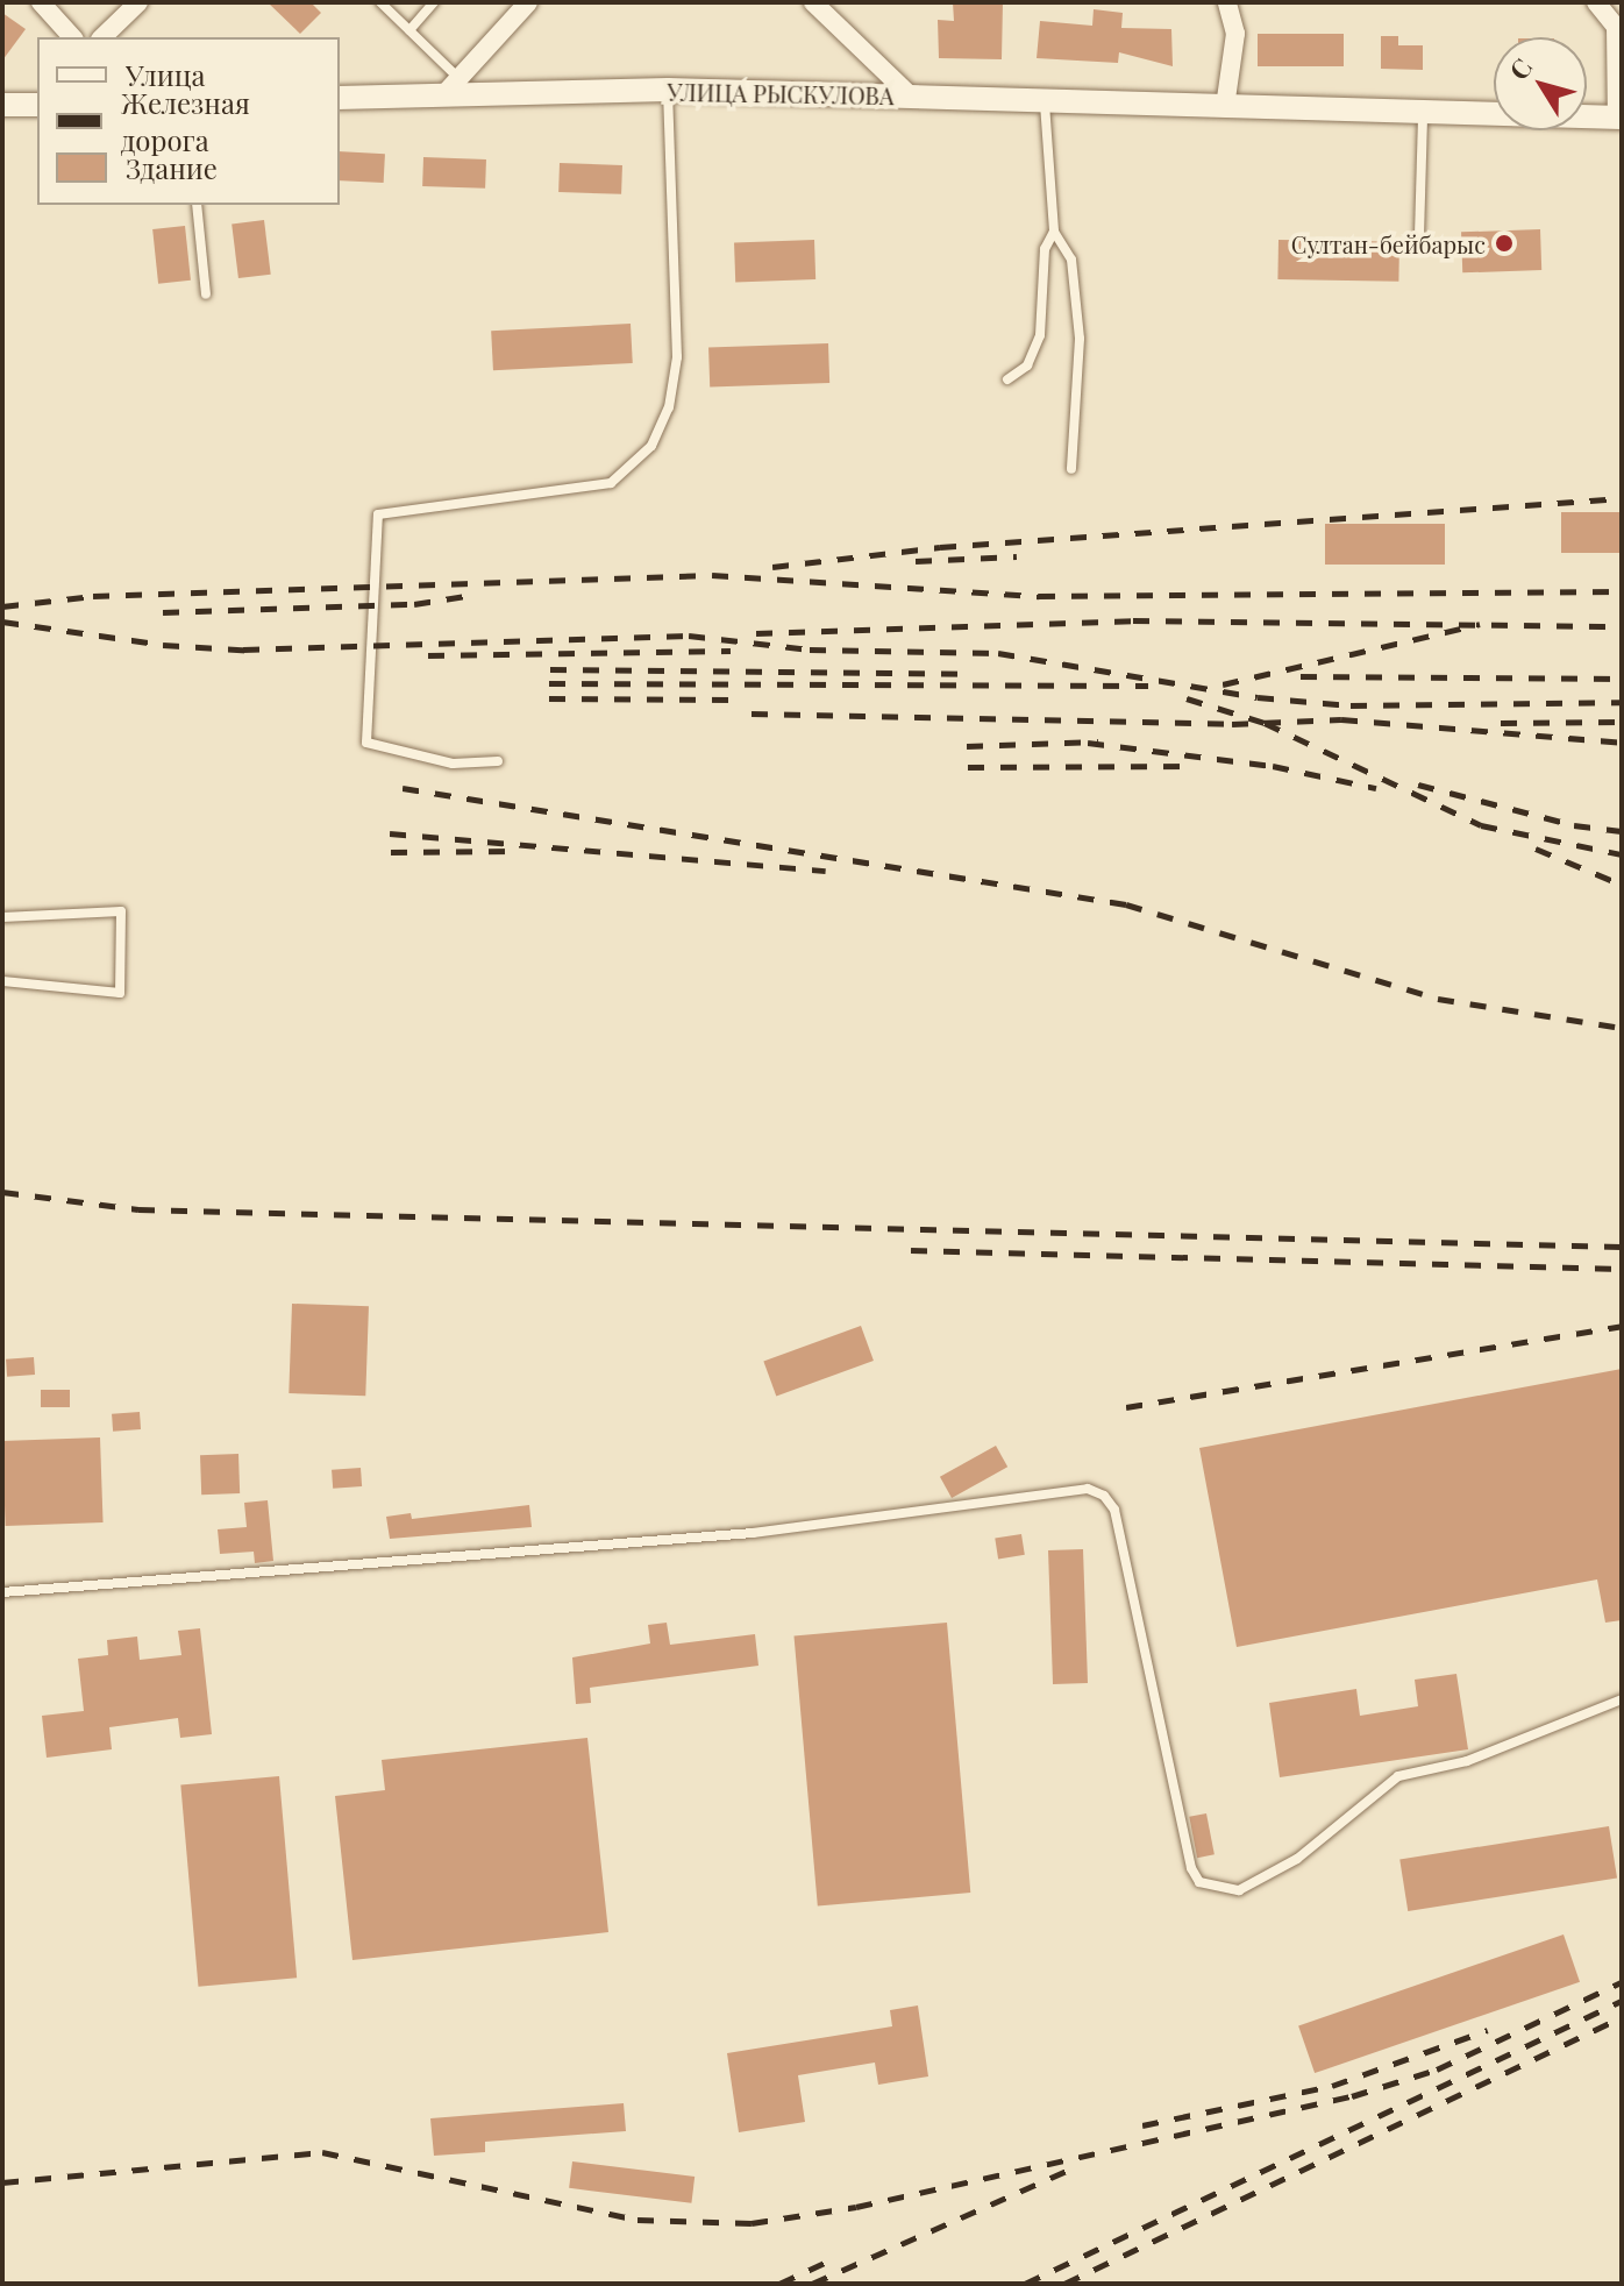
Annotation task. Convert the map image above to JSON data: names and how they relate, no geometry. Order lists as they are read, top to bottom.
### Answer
{
  "streets": {
    "street": ["УЛИЦА РЫСКУЛОВА"]
  },
  "places": ["Султан-бейбарыс"],
  "legend": ["Улица", "Железная дорога", "Здание"],
  "north": "top left"
}
